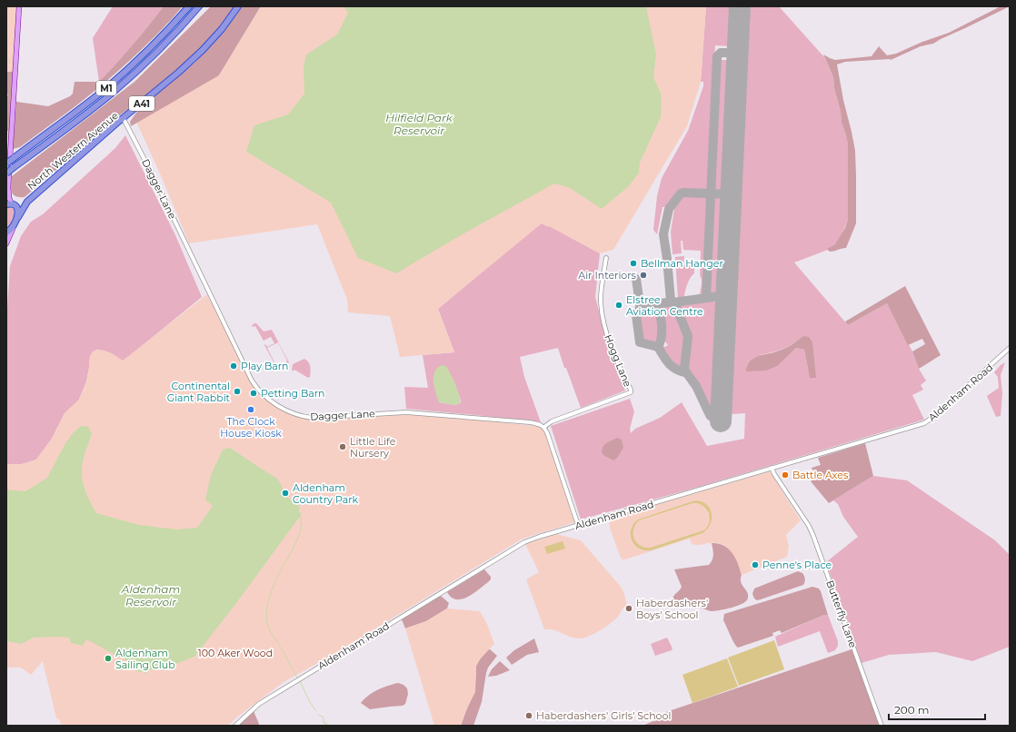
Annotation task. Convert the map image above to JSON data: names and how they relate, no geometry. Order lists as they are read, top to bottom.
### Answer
{
  "streets": {
    "highway": ["M1", "A41", "North Western Avenue"],
    "street": [
      "Dagger Lane",
      "Hogg Lane",
      "Aldenham Road",
      "Butterfly Lane"
    ]
  },
  "crossings": [
    ["North Western Avenue", "Dagger Lane"],
    ["Dagger Lane", "Hogg Lane"],
    ["Aldenham Road", "Butterfly Lane"]
  ],
  "water": ["Hilfield Park Reservoir", "Aldenham Reservoir"],
  "parks": ["100 Aker Wood"],
  "places": [
    "Bellman Hanger",
    "Air Interiors",
    "Elstree Aviation Centre",
    "Play Barn",
    "Continental Giant Rabbit",
    "Petting Barn",
    "The Clock House Kiosk",
    "Little Life Nursery",
    "Battle Axes",
    "Aldenham Country Park",
    "Penne's Place",
    "Haberdashers' Boys' School",
    "Aldenham Sailing Club",
    "Haberdashers' Girls' School"
  ],
  "scale_bar": "200 m"
}
